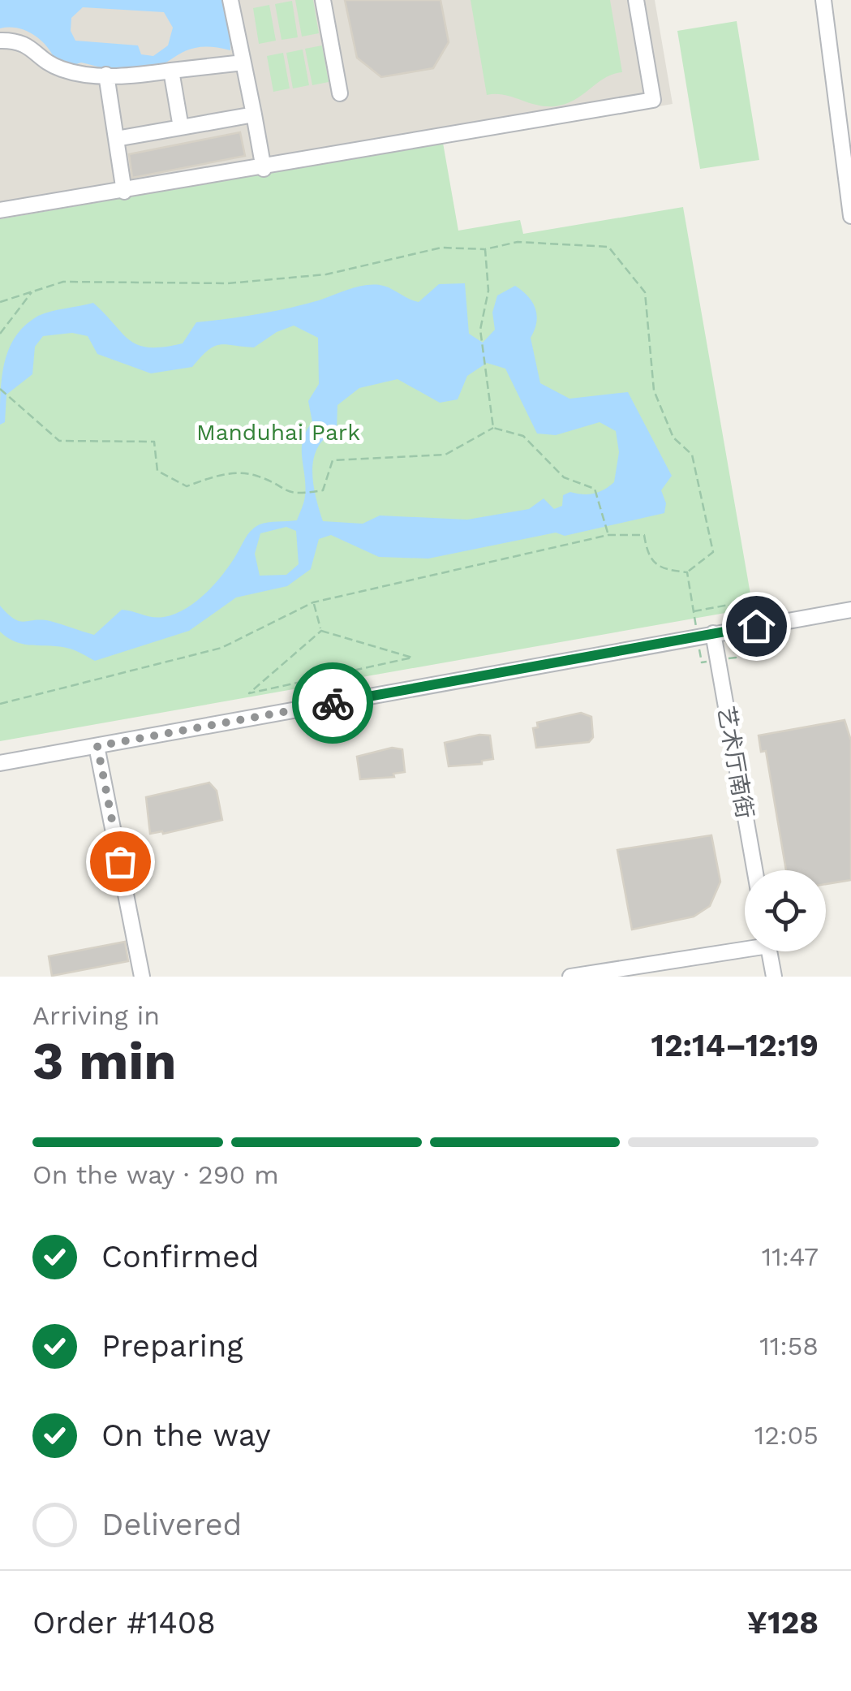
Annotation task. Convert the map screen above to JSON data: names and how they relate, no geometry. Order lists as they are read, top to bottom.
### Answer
{
  "streets": {
    "street": ["艺术厅南街"]
  },
  "parks": ["Manduhai Park"],
  "page": {
    "heading": ["3 min", "Arriving in", "12:14–12:19"],
    "panel": ["Order #1408", "¥128"],
    "bar": "On the way · 290 m",
    "list": [
      ["Confirmed", "11:47"],
      ["Preparing", "11:58"],
      ["On the way", "12:05"],
      "Delivered"
    ]
  }
}
